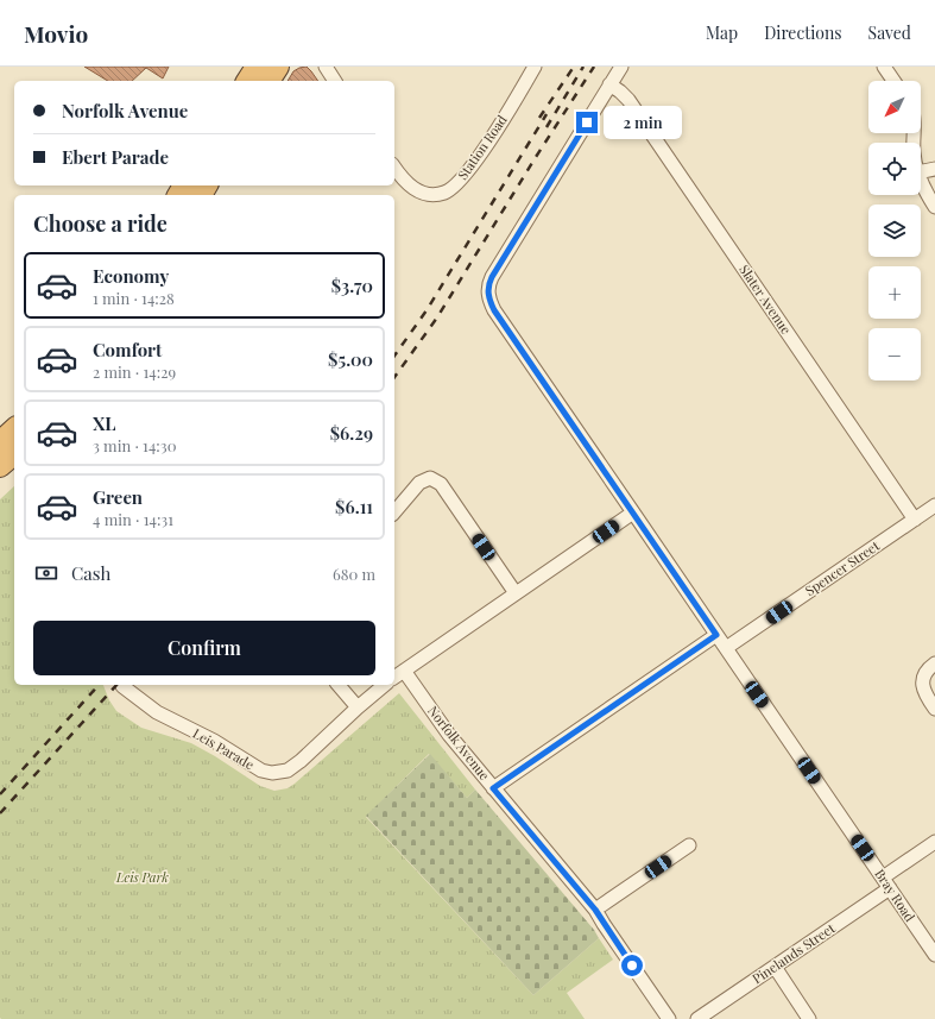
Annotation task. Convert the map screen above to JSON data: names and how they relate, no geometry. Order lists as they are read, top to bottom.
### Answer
{
  "streets": {
    "street": [
      "Station Road",
      "Slater Avenue",
      "Spencer Street",
      "Norfolk Avenue",
      "Leis Parade",
      "Bray Road",
      "Pinelands Street"
    ]
  },
  "crossings": [
    ["Slater Avenue", "Spencer Street"],
    ["Slater Avenue", "Bray Road"],
    ["Spencer Street", "Bray Road"],
    ["Bray Road", "Pinelands Street"]
  ],
  "parks": ["Leis Park"],
  "north": "bottom left",
  "page": {
    "header": "Movio",
    "nav": ["Map", "Directions", "Saved"],
    "map_buttons": ["+", "−"],
    "banner": ["Norfolk Avenue", "Ebert Parade"],
    "bubble": "2 min",
    "heading": "Choose a ride",
    "list": [
      {
        "name": "Economy",
        "note": "1 min · 14:28",
        "value": "$3.70"
      },
      {
        "name": "Comfort",
        "note": "2 min · 14:29",
        "value": "$5.00"
      },
      {
        "name": "XL",
        "note": "3 min · 14:30",
        "value": "$6.29"
      },
      {
        "name": "Green",
        "note": "4 min · 14:31",
        "value": "$6.11"
      }
    ],
    "pay": ["Cash", "680 m"],
    "buttons": "Confirm"
  }
}
